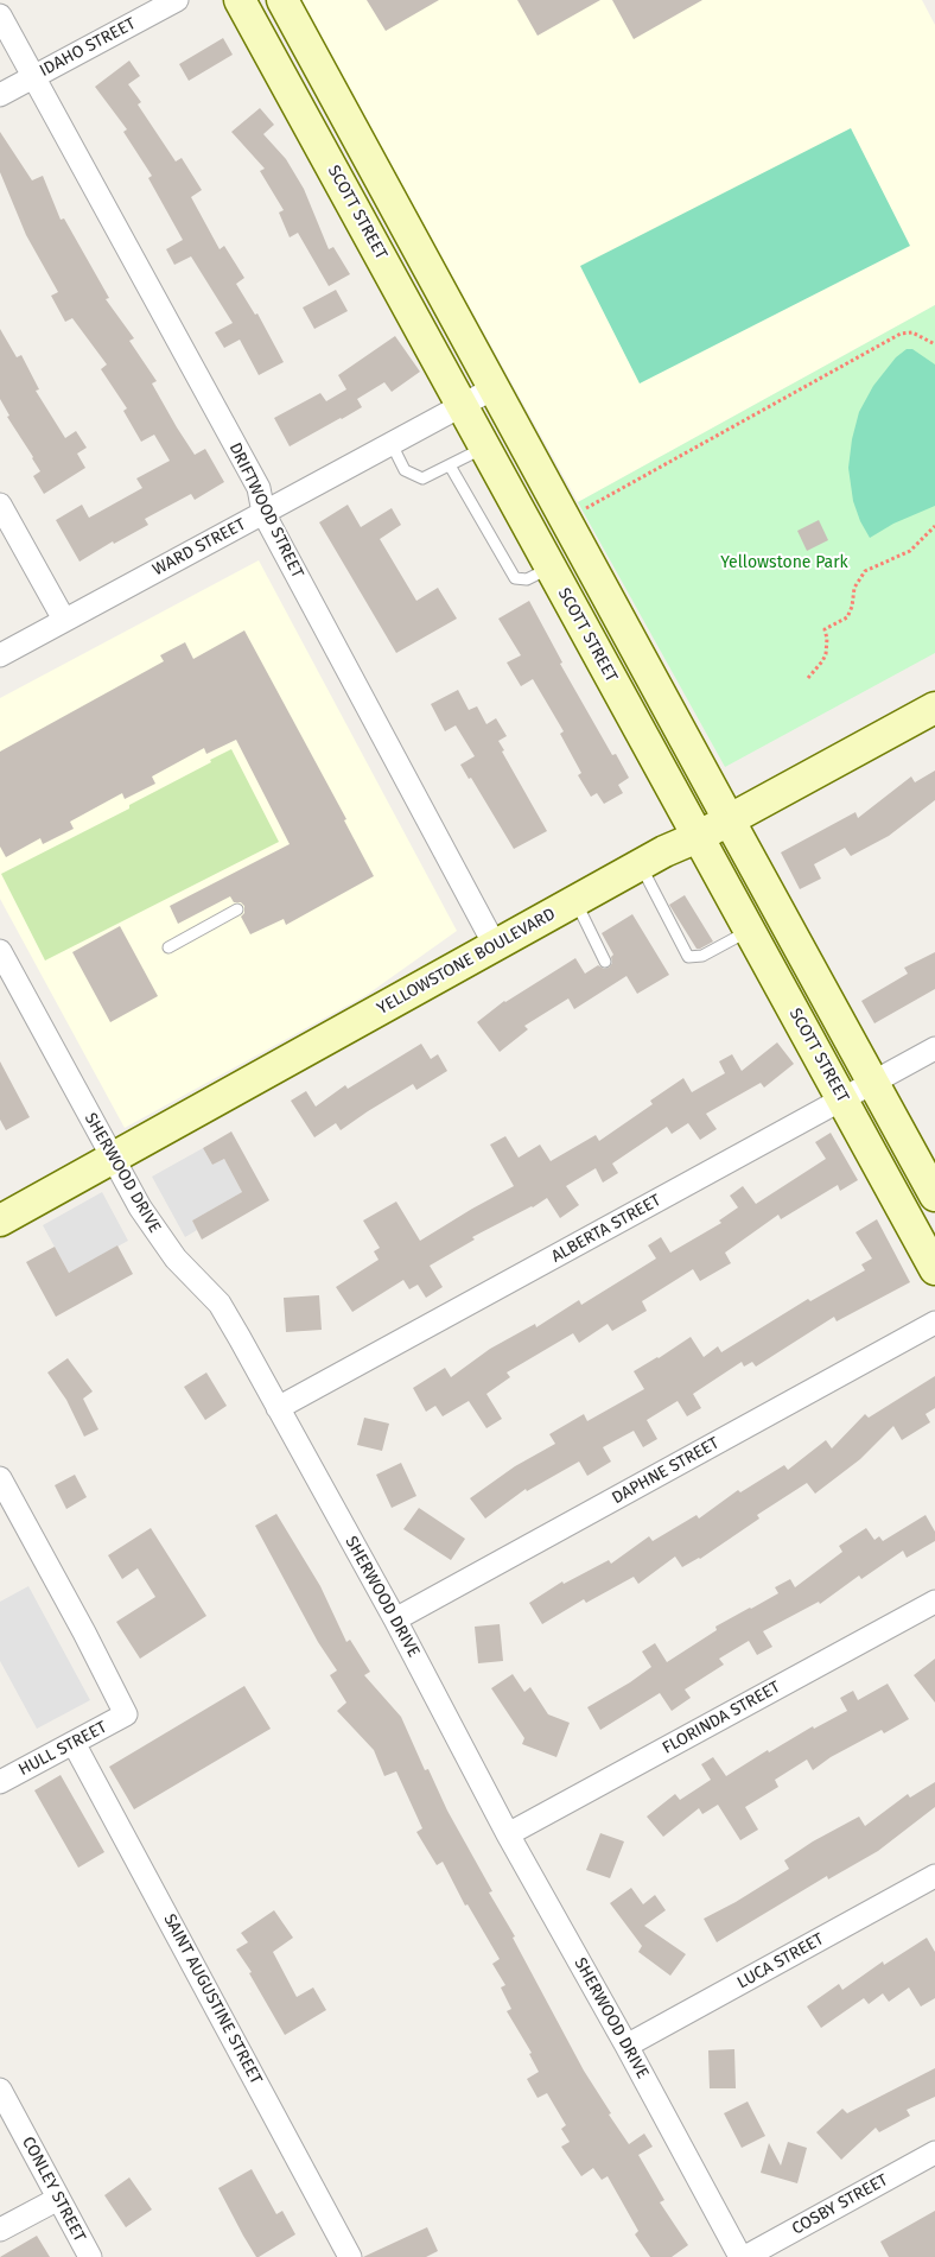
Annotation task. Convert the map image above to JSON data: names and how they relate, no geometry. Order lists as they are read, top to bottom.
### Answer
{
  "streets": {
    "main road": ["SCOTT STREET", "YELLOWSTONE BOULEVARD"],
    "street": [
      "IDAHO STREET",
      "DRIFTWOOD STREET",
      "WARD STREET",
      "SHERWOOD DRIVE",
      "ALBERTA STREET",
      "DAPHNE STREET",
      "FLORINDA STREET",
      "HULL STREET",
      "LUCA STREET",
      "SAINT AUGUSTINE STREET",
      "CONLEY STREET",
      "COSBY STREET"
    ]
  },
  "crossings": [
    ["IDAHO STREET", "DRIFTWOOD STREET"],
    ["SCOTT STREET", "WARD STREET"],
    ["SCOTT STREET", "YELLOWSTONE BOULEVARD"],
    ["SCOTT STREET", "ALBERTA STREET"],
    ["DRIFTWOOD STREET", "WARD STREET"],
    ["DRIFTWOOD STREET", "YELLOWSTONE BOULEVARD"],
    ["YELLOWSTONE BOULEVARD", "SHERWOOD DRIVE"],
    ["SHERWOOD DRIVE", "ALBERTA STREET"],
    ["SHERWOOD DRIVE", "DAPHNE STREET"],
    ["SHERWOOD DRIVE", "FLORINDA STREET"],
    ["SHERWOOD DRIVE", "LUCA STREET"],
    ["SHERWOOD DRIVE", "COSBY STREET"],
    ["HULL STREET", "SAINT AUGUSTINE STREET"]
  ],
  "parks": ["Yellowstone Park"]
}
